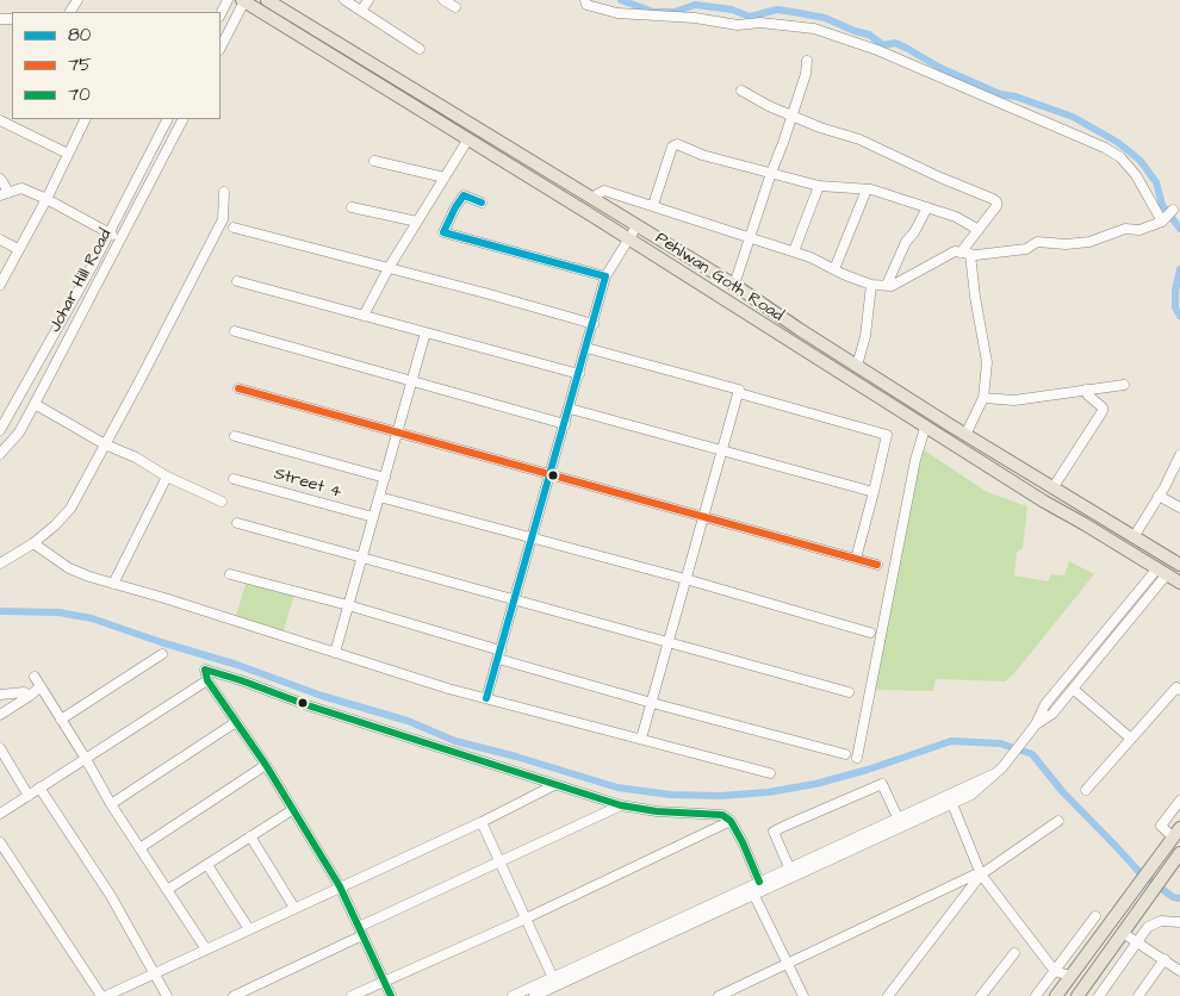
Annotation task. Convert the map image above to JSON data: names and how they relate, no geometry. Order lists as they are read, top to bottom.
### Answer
{
  "streets": {
    "main road": ["Pehlwan Goth Road"],
    "street": ["Johar Hill Road", "Street 4"]
  },
  "lines": ["transit line 80", "transit line 75", "transit line 70"],
  "legend": ["80", "75", "70"]
}
